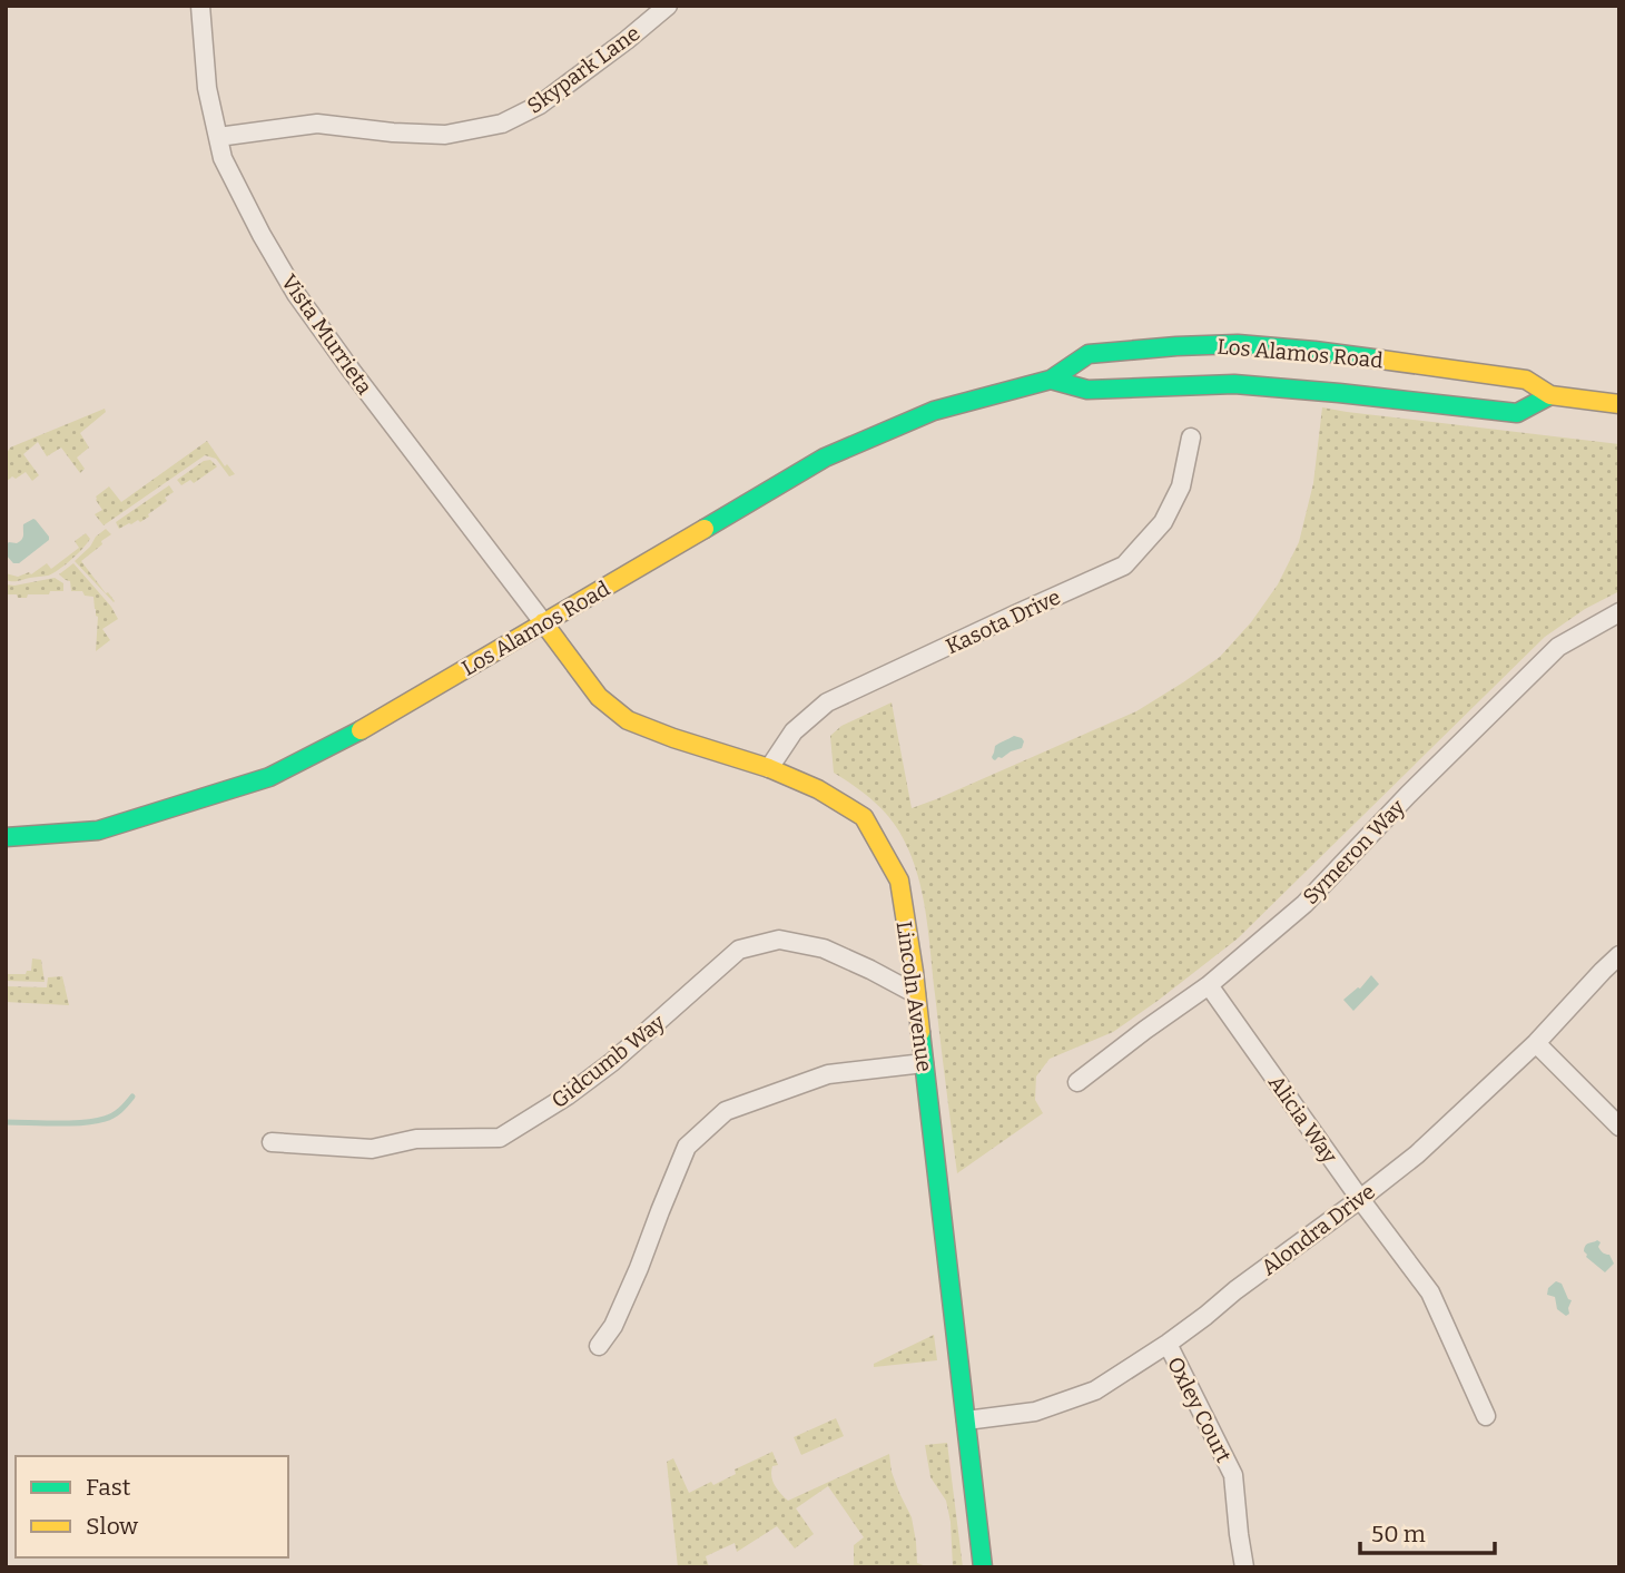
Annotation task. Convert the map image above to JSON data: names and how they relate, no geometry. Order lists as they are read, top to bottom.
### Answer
{
  "streets": {
    "main road": ["Los Alamos Road", "Lincoln Avenue"],
    "street": [
      "Skypark Lane",
      "Vista Murrieta",
      "Kasota Drive",
      "Symeron Way",
      "Gidcumb Way",
      "Alicia Way",
      "Alondra Drive",
      "Oxley Court"
    ]
  },
  "crossings": [
    ["Skypark Lane", "Vista Murrieta"],
    ["Vista Murrieta", "Los Alamos Road"],
    ["Vista Murrieta", "Lincoln Avenue"],
    ["Los Alamos Road", "Lincoln Avenue"],
    ["Kasota Drive", "Lincoln Avenue"],
    ["Symeron Way", "Alicia Way"],
    ["Lincoln Avenue", "Gidcumb Way"],
    ["Lincoln Avenue", "Alondra Drive"],
    ["Alicia Way", "Alondra Drive"],
    ["Alondra Drive", "Oxley Court"]
  ],
  "legend": ["Fast", "Slow"],
  "scale_bar": "50 m"
}
